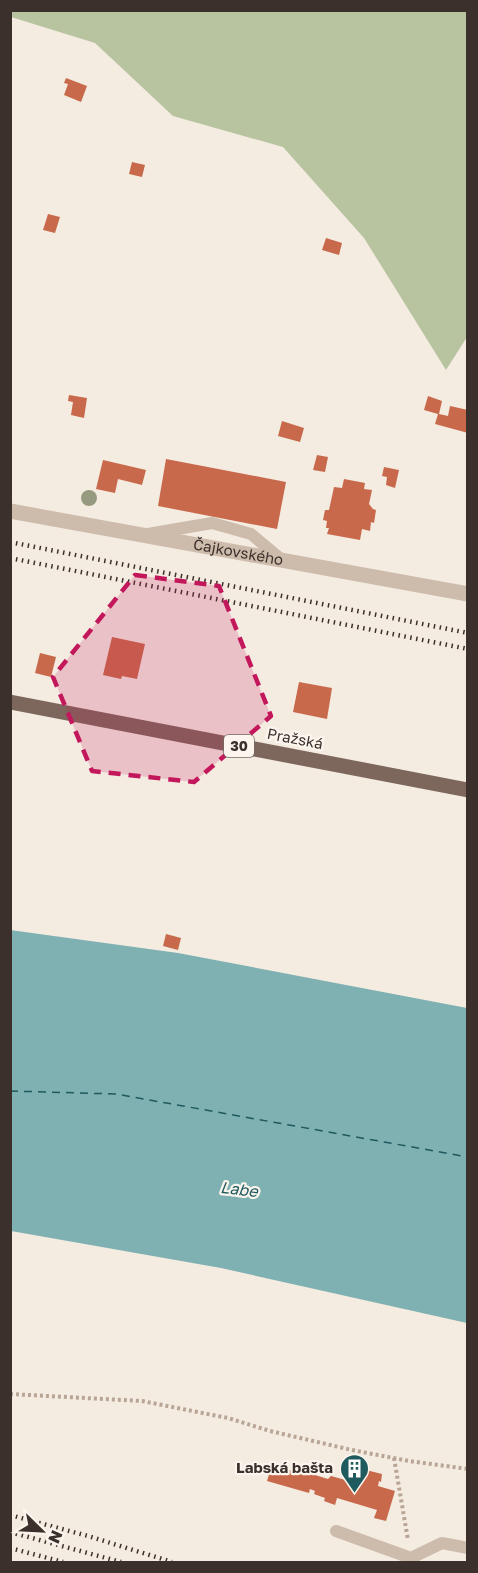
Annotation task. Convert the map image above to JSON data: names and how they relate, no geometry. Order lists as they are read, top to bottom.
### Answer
{
  "streets": {
    "main road": ["Pražská", "30"],
    "street": ["Čajkovského"]
  },
  "water": ["Labe"],
  "places": {
    "building": ["Labská bašta"]
  },
  "north": "bottom right"
}
